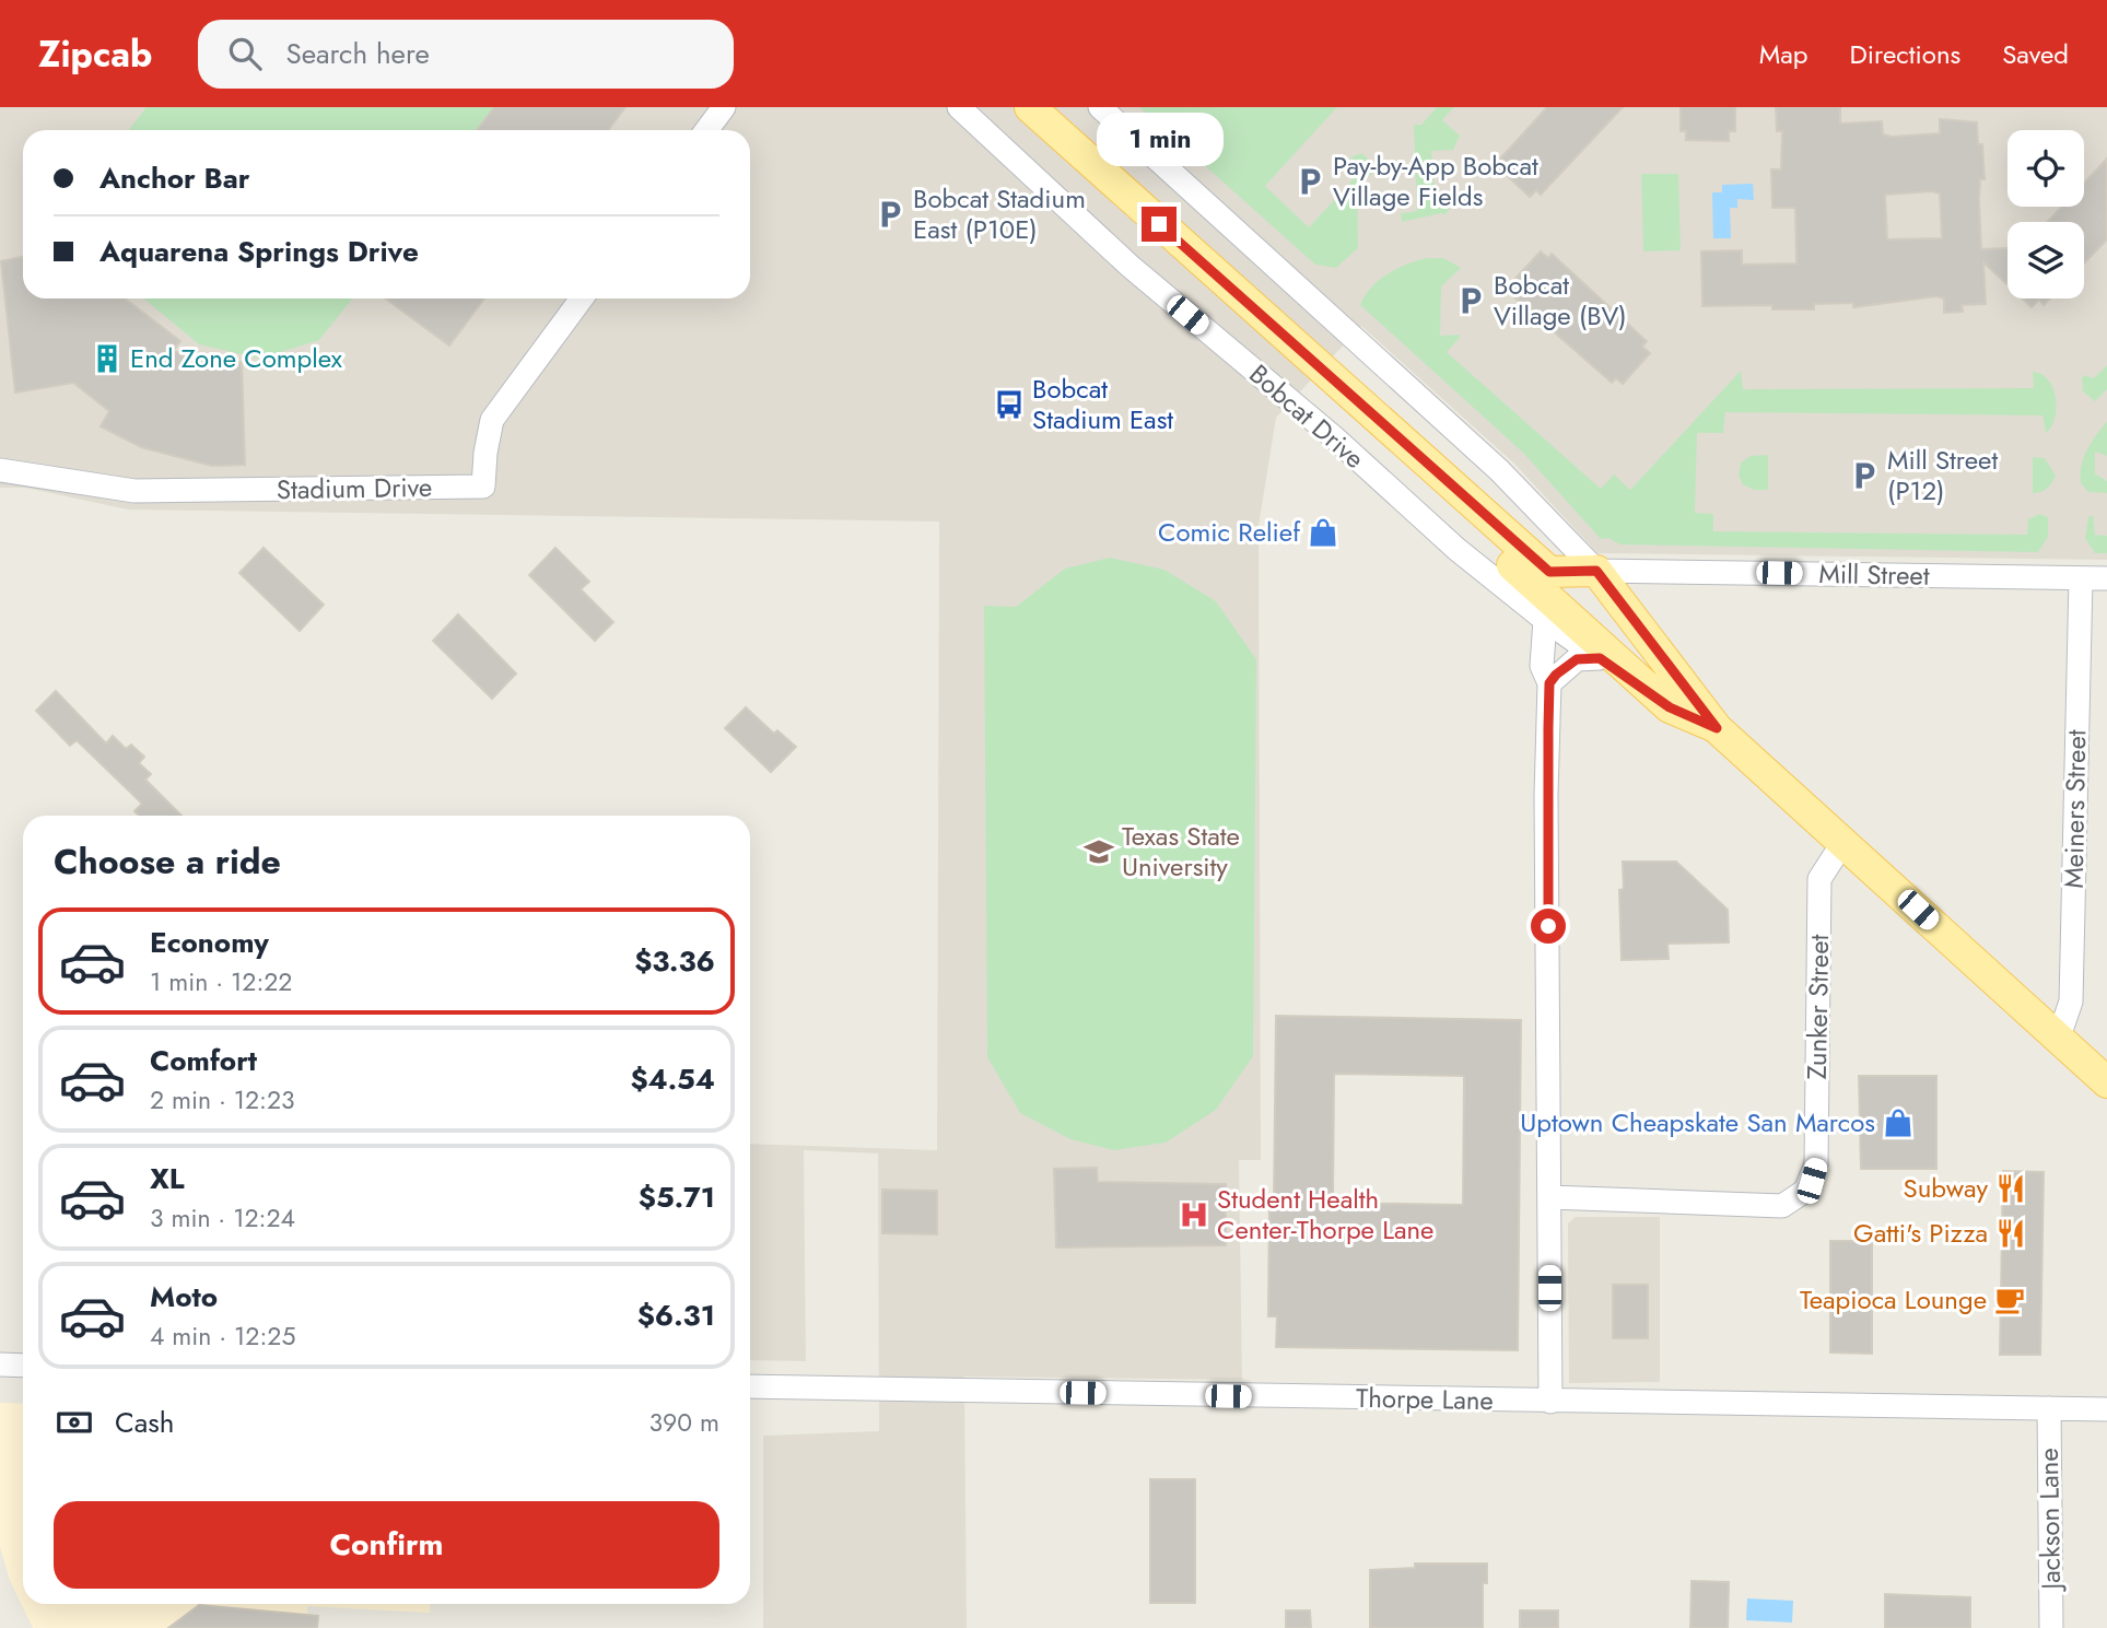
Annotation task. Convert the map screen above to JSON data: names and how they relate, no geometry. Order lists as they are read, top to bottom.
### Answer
{
  "streets": {
    "street": [
      "Bobcat Drive",
      "Stadium Drive",
      "Mill Street",
      "Meiners Street",
      "Zunker Street",
      "Thorpe Lane",
      "Jackson Lane"
    ]
  },
  "crossings": [
    ["Mill Street", "Meiners Street"],
    ["Thorpe Lane", "Jackson Lane"]
  ],
  "places": {
    "parking": [
      "Pay-by-App Bobcat Village Fields",
      "Bobcat Stadium East (P10E)",
      "Bobcat Village (BV)",
      "Mill Street (P12)"
    ],
    "building": ["End Zone Complex"],
    "bus stop": ["Bobcat Stadium East"],
    "shop": ["Comic Relief", "Uptown Cheapskate San Marcos"],
    "school or university": ["Texas State University"],
    "restaurant": ["Subway", "Gatti's Pizza"],
    "hospital": ["Student Health Center-Thorpe Lane"],
    "cafe": ["Teapioca Lounge"]
  },
  "page": {
    "header": "Zipcab",
    "search": "Search here",
    "nav": ["Map", "Directions", "Saved"],
    "bubble": "1 min",
    "banner": ["Anchor Bar", "Aquarena Springs Drive"],
    "heading": "Choose a ride",
    "list": [
      {
        "name": "Economy",
        "note": "1 min · 12:22",
        "value": "$3.36"
      },
      {
        "name": "Comfort",
        "note": "2 min · 12:23",
        "value": "$4.54"
      },
      {
        "name": "XL",
        "note": "3 min · 12:24",
        "value": "$5.71"
      },
      {
        "name": "Moto",
        "note": "4 min · 12:25",
        "value": "$6.31"
      }
    ],
    "pay": ["Cash", "390 m"],
    "buttons": "Confirm"
  }
}
